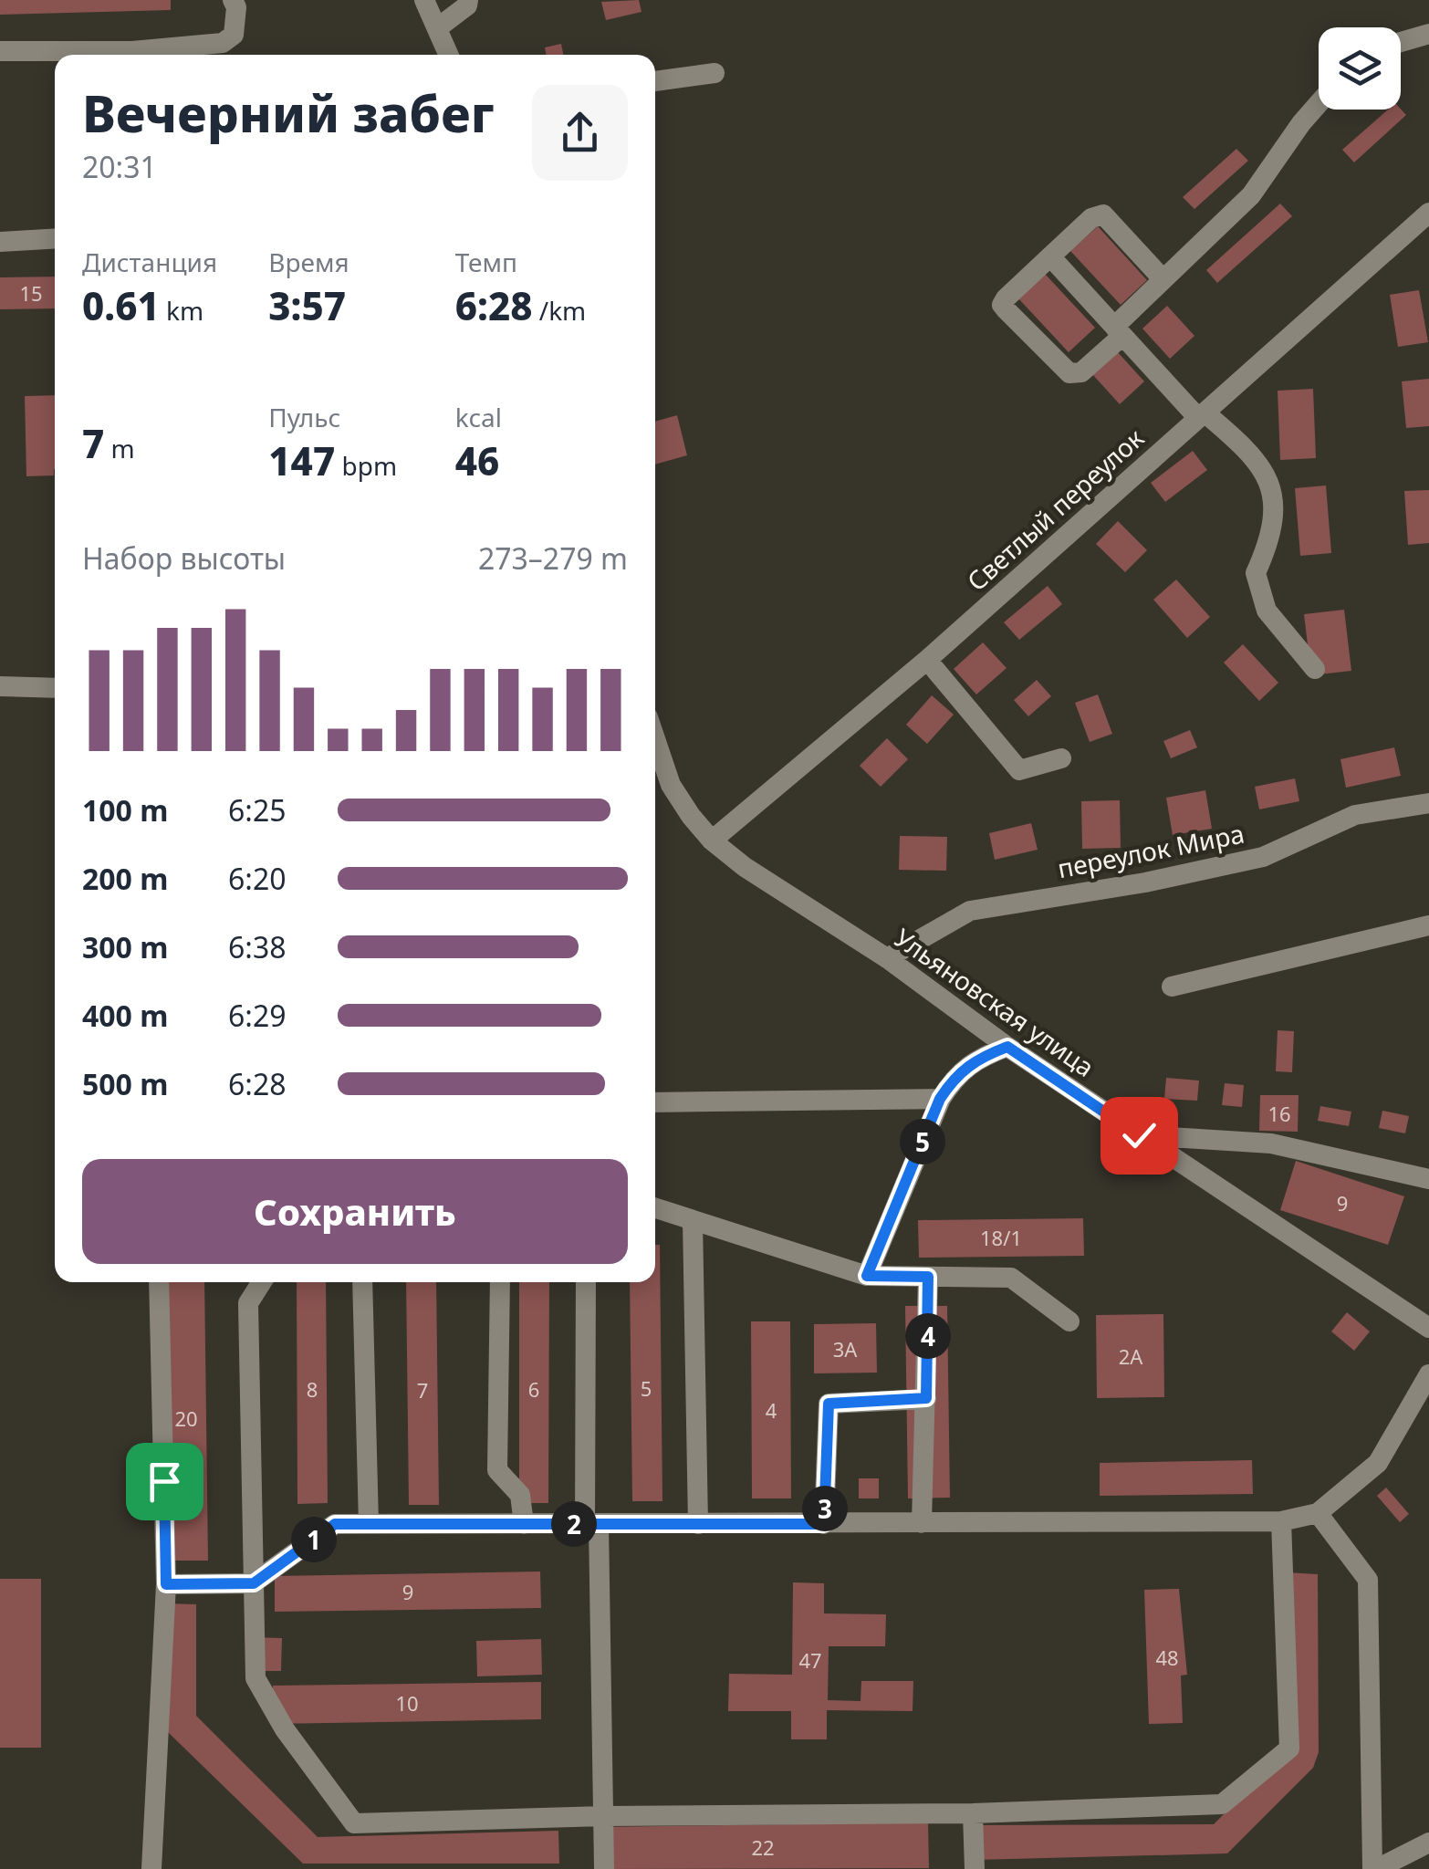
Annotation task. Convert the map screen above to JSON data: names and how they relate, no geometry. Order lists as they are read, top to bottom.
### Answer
{
  "streets": {
    "street": ["Светлый переулок", "переулок Мира", "Ульяновская улица"]
  },
  "crossings": [
    ["Светлый переулок", "Ульяновская улица"],
    ["переулок Мира", "Ульяновская улица"]
  ],
  "house_numbers": [
    "15",
    "16",
    "9",
    "18/1",
    "3А",
    "2А",
    "5",
    "8",
    "6",
    "7",
    "4",
    "20",
    "9",
    "48",
    "47",
    "10",
    "22"
  ],
  "page": {
    "heading": ["Вечерний забег", "20:31"],
    "stats": [
      ["Дистанция", "0.61 km"],
      ["Время", "3:57"],
      ["Темп", "6:28 /km"],
      ["7 m"],
      ["Пульс", "147 bpm"],
      ["kcal", "46"]
    ],
    "chart": ["Набор высоты", "273–279 m"],
    "list": [
      {
        "name": "100 m",
        "note": "6:25"
      },
      {
        "name": "200 m",
        "note": "6:20"
      },
      {
        "name": "300 m",
        "note": "6:38"
      },
      {
        "name": "400 m",
        "note": "6:29"
      },
      {
        "name": "500 m",
        "note": "6:28"
      }
    ],
    "pins": [
      "5",
      "4",
      "3",
      "2",
      "1"
    ],
    "buttons": "Сохранить"
  }
}
